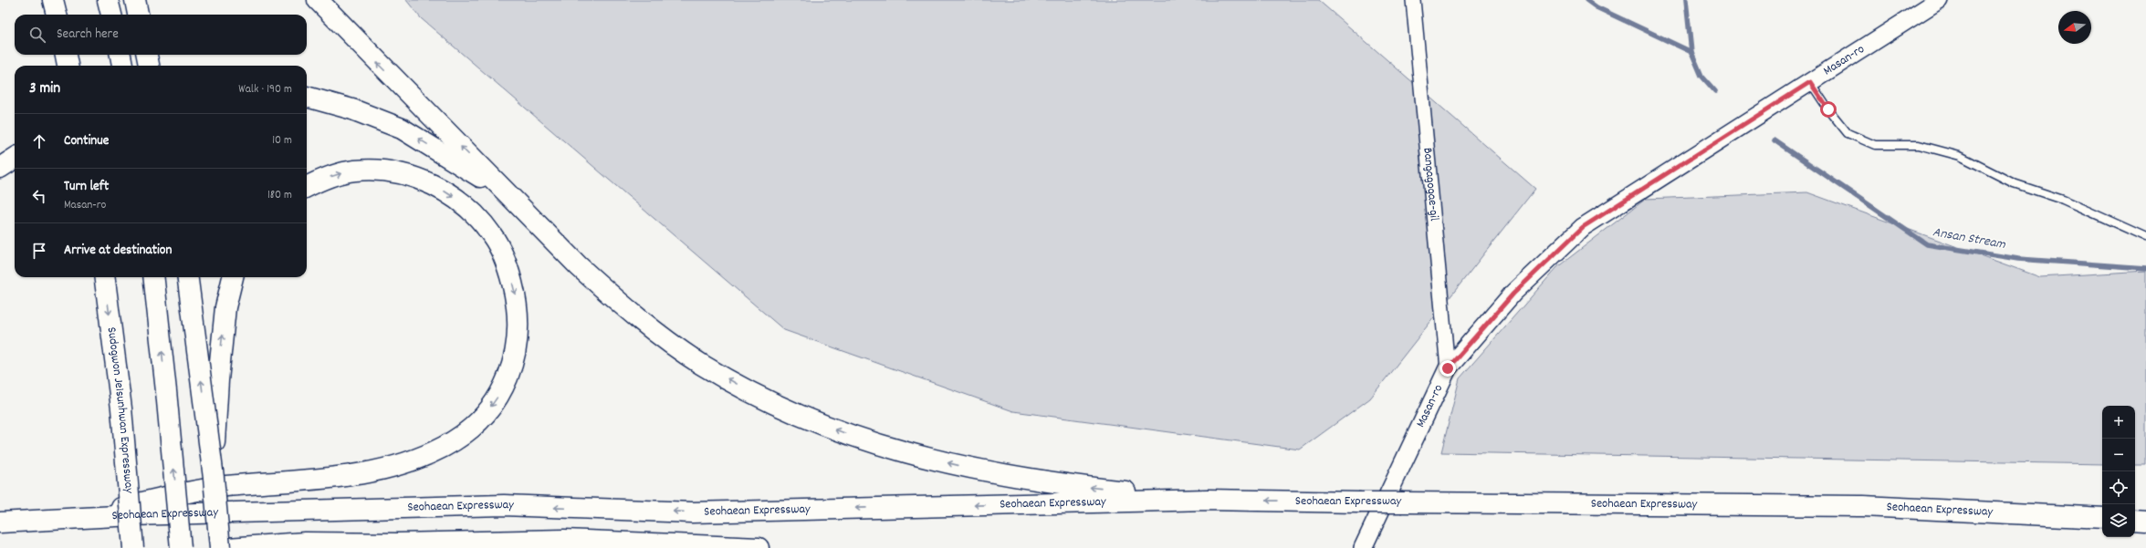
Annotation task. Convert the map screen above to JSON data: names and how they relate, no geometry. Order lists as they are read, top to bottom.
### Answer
{
  "streets": {
    "highway": ["Sudogwon Je1sunhwan Expressway", "Seohaean Expressway"],
    "street": ["Masan-ro", "Bangagogae-gil"]
  },
  "crossings": [
    ["Masan-ro", "Bangagogae-gil"]
  ],
  "one_way": ["Seohaean Expressway"],
  "water": ["Ansan Stream"],
  "north": "left",
  "page": {
    "search": "Search here",
    "heading": ["3 min", "Walk · 190 m"],
    "list": [
      ["Continue", "10 m"],
      ["Turn left", "Masan-ro", "180 m"],
      "Arrive at destination"
    ],
    "map_buttons": ["+", "−"]
  }
}
